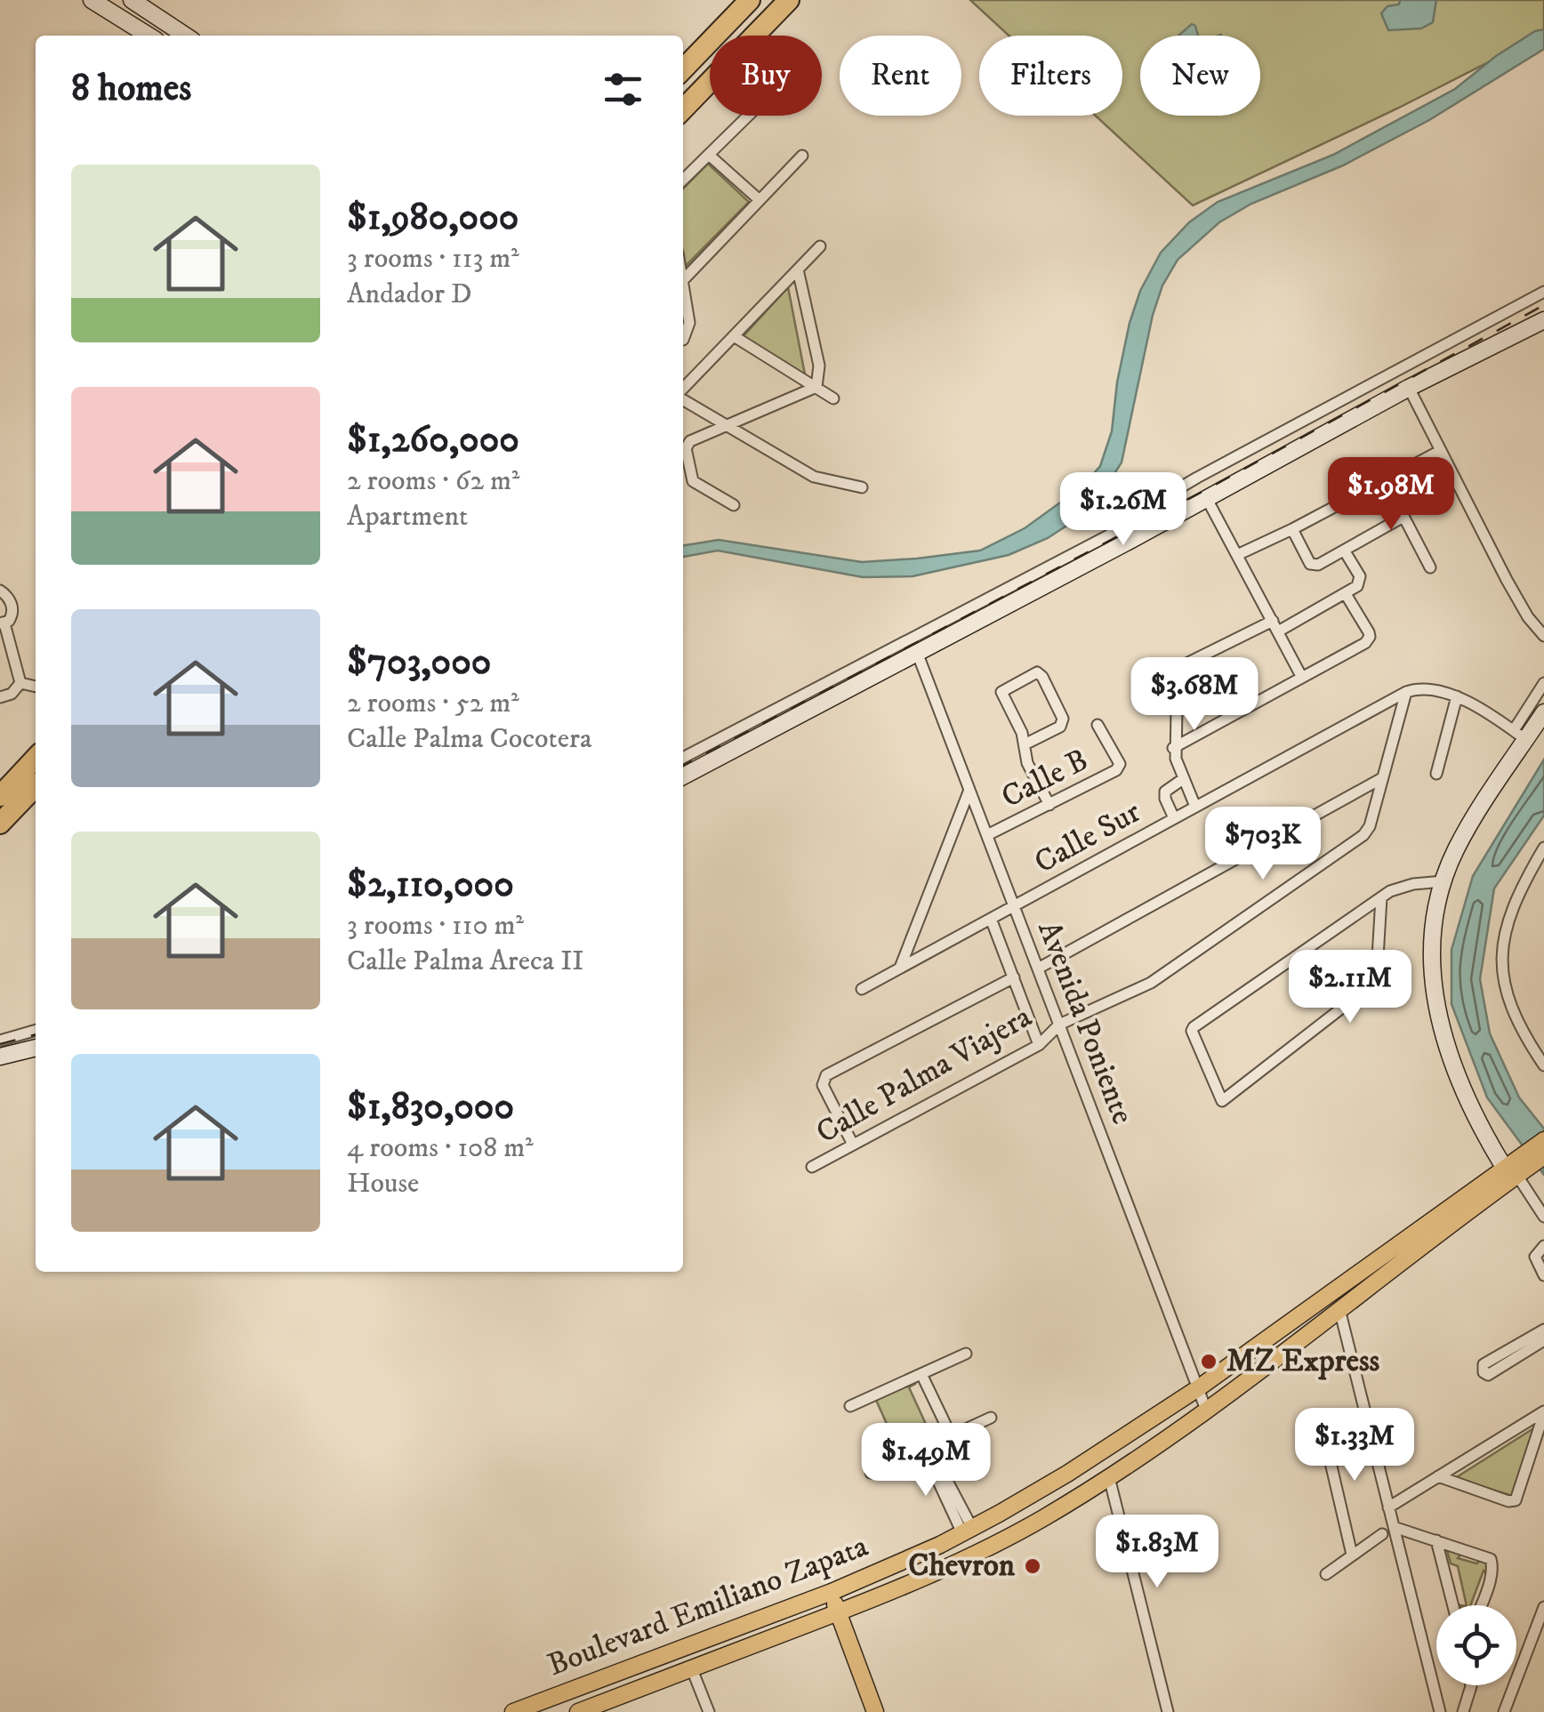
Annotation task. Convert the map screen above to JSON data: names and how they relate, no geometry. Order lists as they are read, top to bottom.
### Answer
{
  "streets": {
    "main road": ["Boulevard Emiliano Zapata"],
    "street": [
      "Calle B",
      "Calle Sur",
      "Avenida Poniente",
      "Calle Palma Viajera"
    ]
  },
  "crossings": [
    ["Calle B", "Avenida Poniente"],
    ["Calle Sur", "Avenida Poniente"],
    ["Avenida Poniente", "Calle Palma Viajera"],
    ["Avenida Poniente", "Boulevard Emiliano Zapata"]
  ],
  "places": ["MZ Express", "Chevron"],
  "page": {
    "chip": [
      "Buy",
      "Rent",
      "Filters",
      "New"
    ],
    "heading": "8 homes",
    "list": [
      {
        "name": "$1,980,000",
        "note": "3 rooms · 113 m² · Andador D"
      },
      {
        "name": "$1,260,000",
        "note": "2 rooms · 62 m² · Apartment"
      },
      {
        "name": "$703,000",
        "note": "2 rooms · 52 m² · Calle Palma Cocotera"
      },
      {
        "name": "$2,110,000",
        "note": "3 rooms · 110 m² · Calle Palma Areca II"
      },
      {
        "name": "$1,830,000",
        "note": "4 rooms · 108 m² · House"
      }
    ],
    "price": [
      "$1.98M",
      "$1.26M",
      "$3.68M",
      "$703K",
      "$2.11M",
      "$1.33M",
      "$1.49M",
      "$1.83M"
    ]
  }
}
